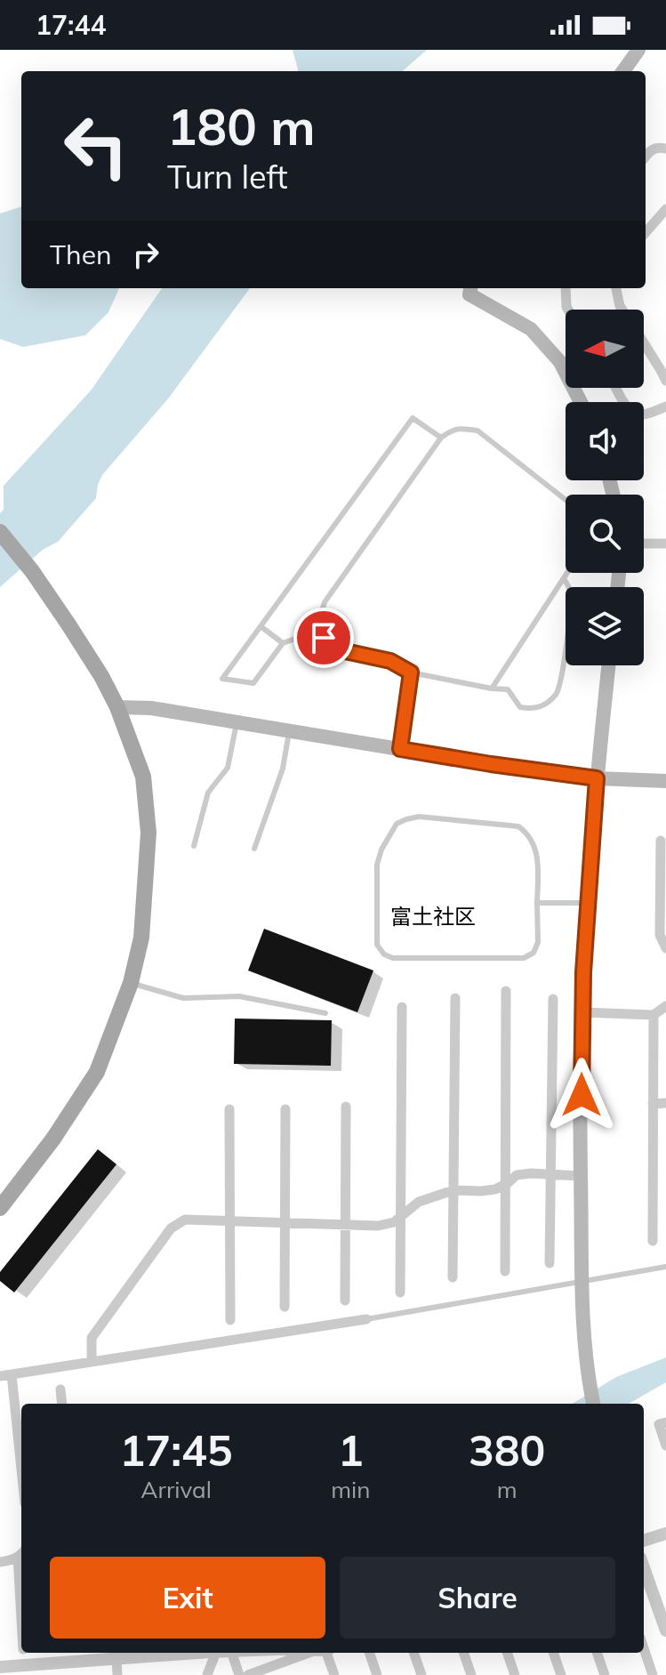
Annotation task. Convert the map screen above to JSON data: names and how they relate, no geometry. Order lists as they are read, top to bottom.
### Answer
{
  "districts": ["富土社区"],
  "north": "left",
  "page": {
    "status": "17:44",
    "turn": ["180 m", "Turn left"],
    "then": "Then",
    "eta": [
      "17:45",
      "Arrival",
      "1",
      "min",
      "380",
      "m"
    ],
    "buttons": ["Exit", "Share"]
  }
}
